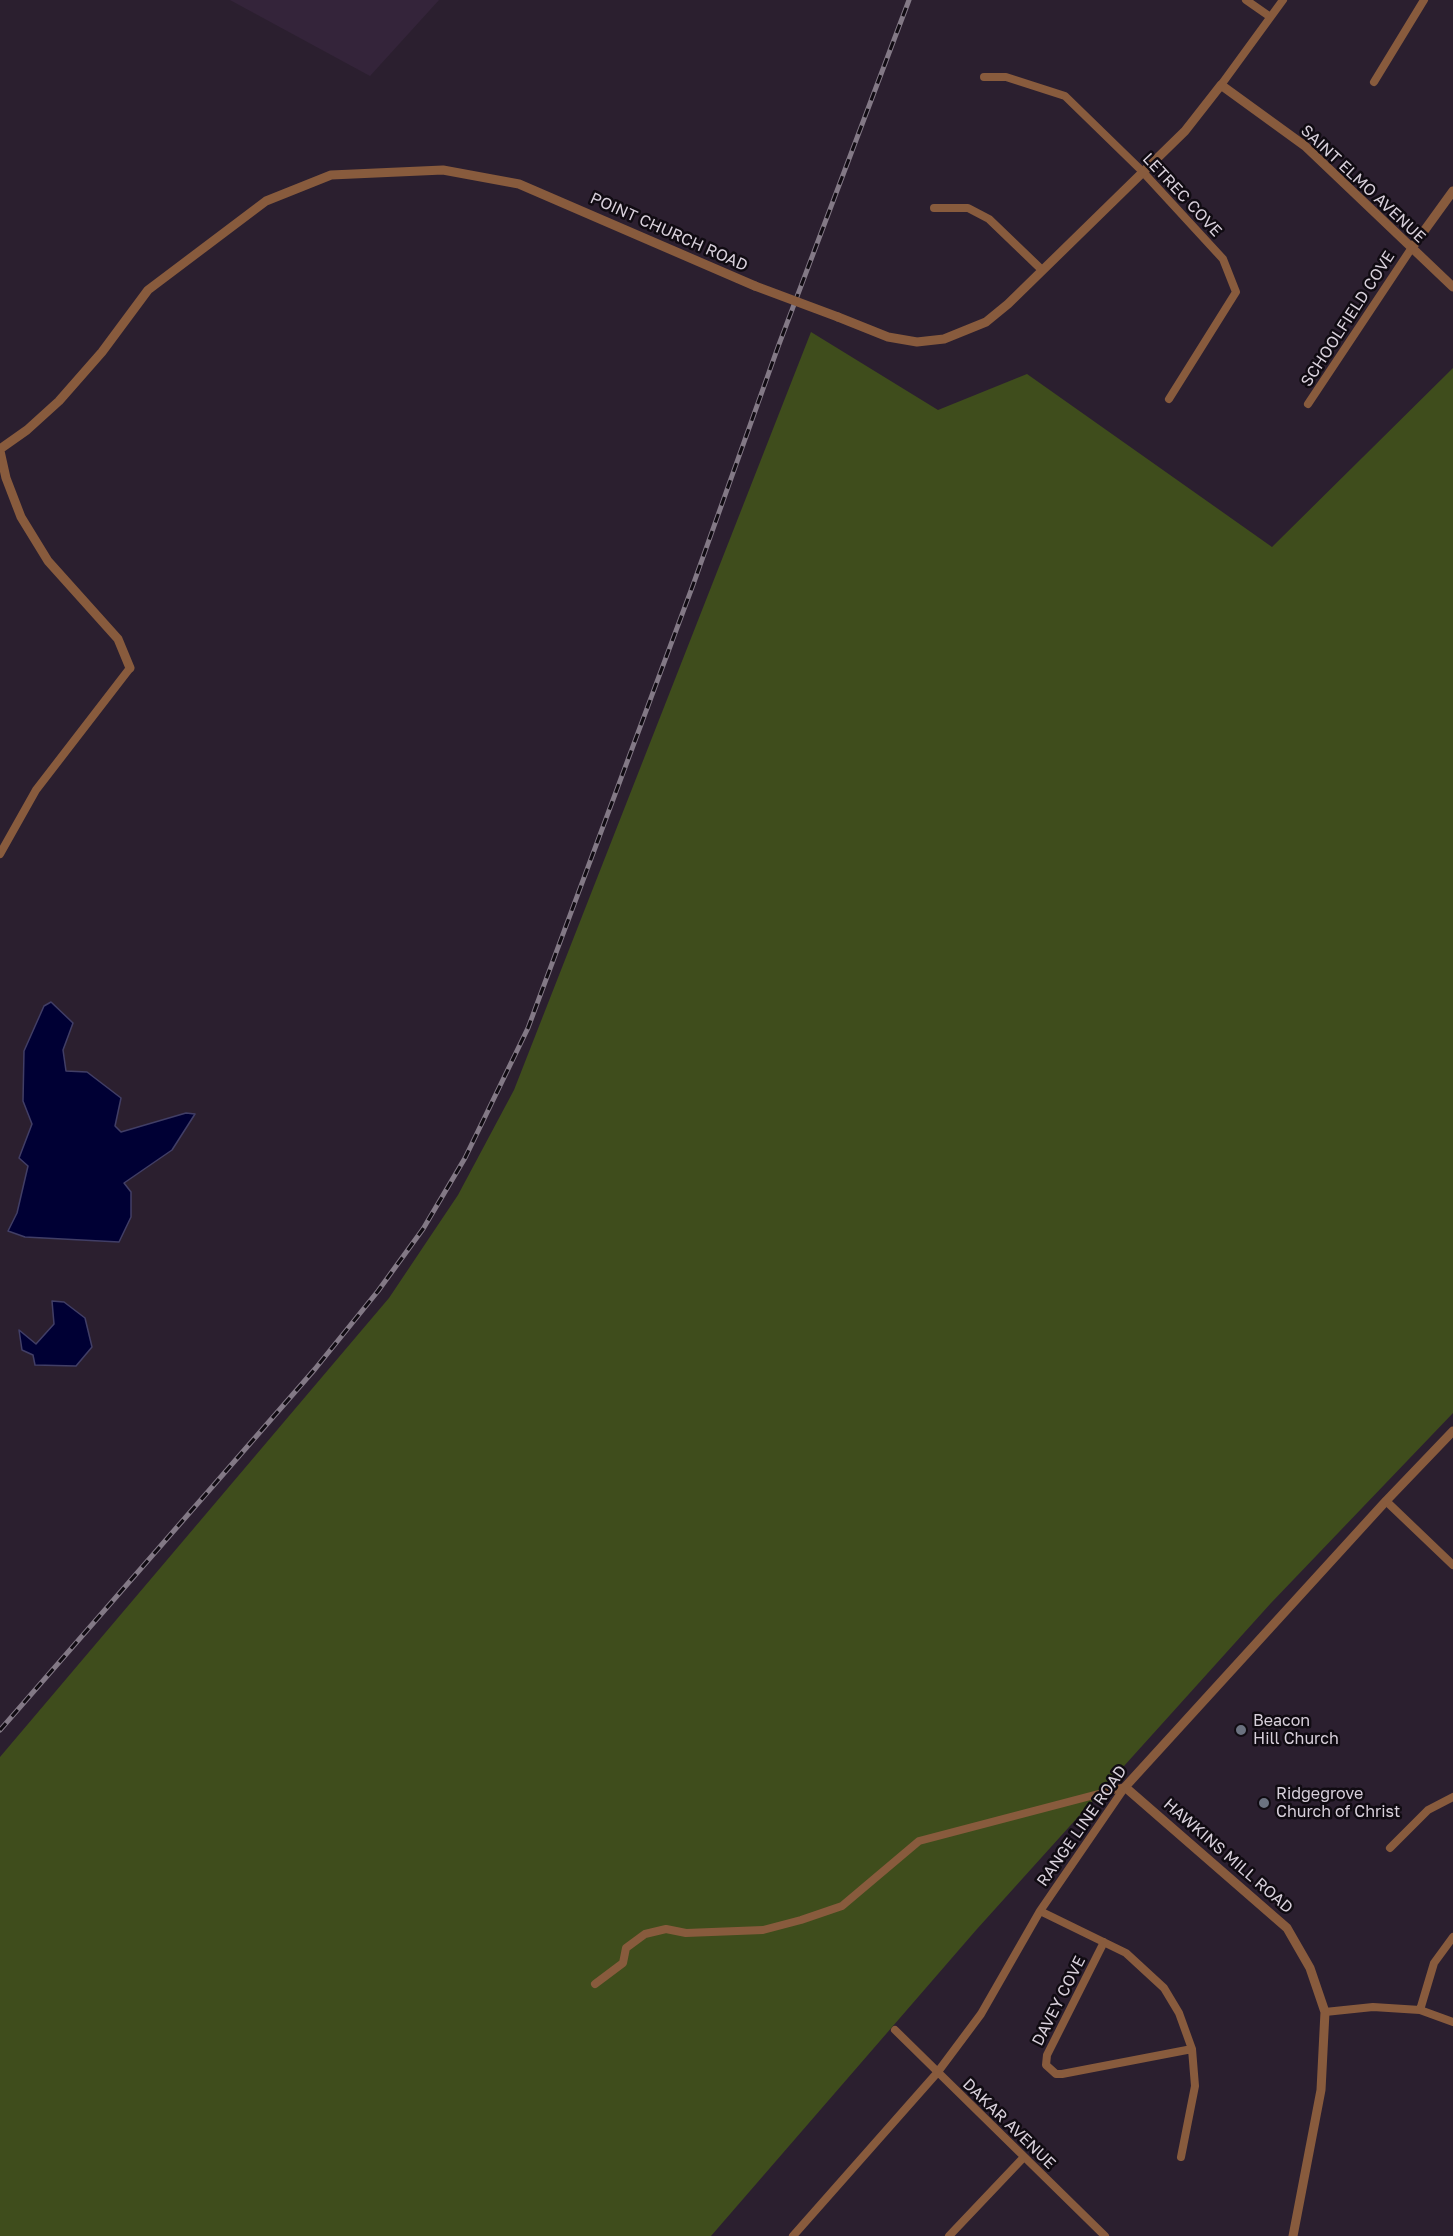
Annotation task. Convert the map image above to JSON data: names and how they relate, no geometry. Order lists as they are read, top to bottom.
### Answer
{
  "streets": {
    "street": [
      "SAINT ELMO AVENUE",
      "LETREC COVE",
      "POINT CHURCH ROAD",
      "SCHOOLFIELD COVE",
      "RANGE LINE ROAD",
      "HAWKINS MILL ROAD",
      "DAVEY COVE",
      "DAKAR AVENUE"
    ]
  },
  "crossings": [
    ["SAINT ELMO AVENUE", "POINT CHURCH ROAD"],
    ["SAINT ELMO AVENUE", "SCHOOLFIELD COVE"],
    ["LETREC COVE", "POINT CHURCH ROAD"],
    ["RANGE LINE ROAD", "HAWKINS MILL ROAD"],
    ["RANGE LINE ROAD", "DAKAR AVENUE"]
  ],
  "places": ["Beacon Hill Church", "Ridgegrove Church of Christ"]
}
